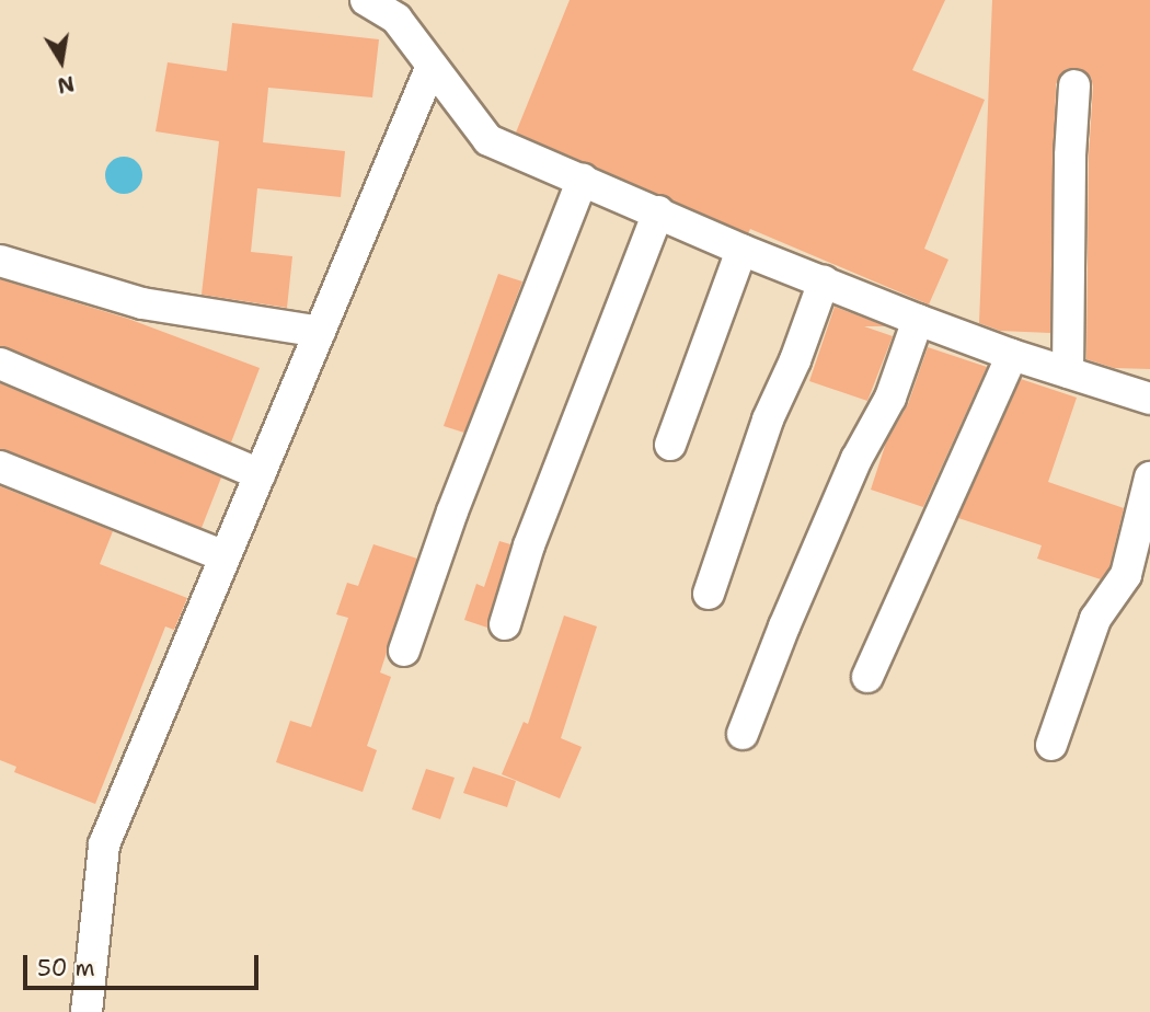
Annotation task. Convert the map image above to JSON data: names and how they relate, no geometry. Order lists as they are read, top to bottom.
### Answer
{
  "scale_bar": "50 m",
  "north": "bottom"
}
